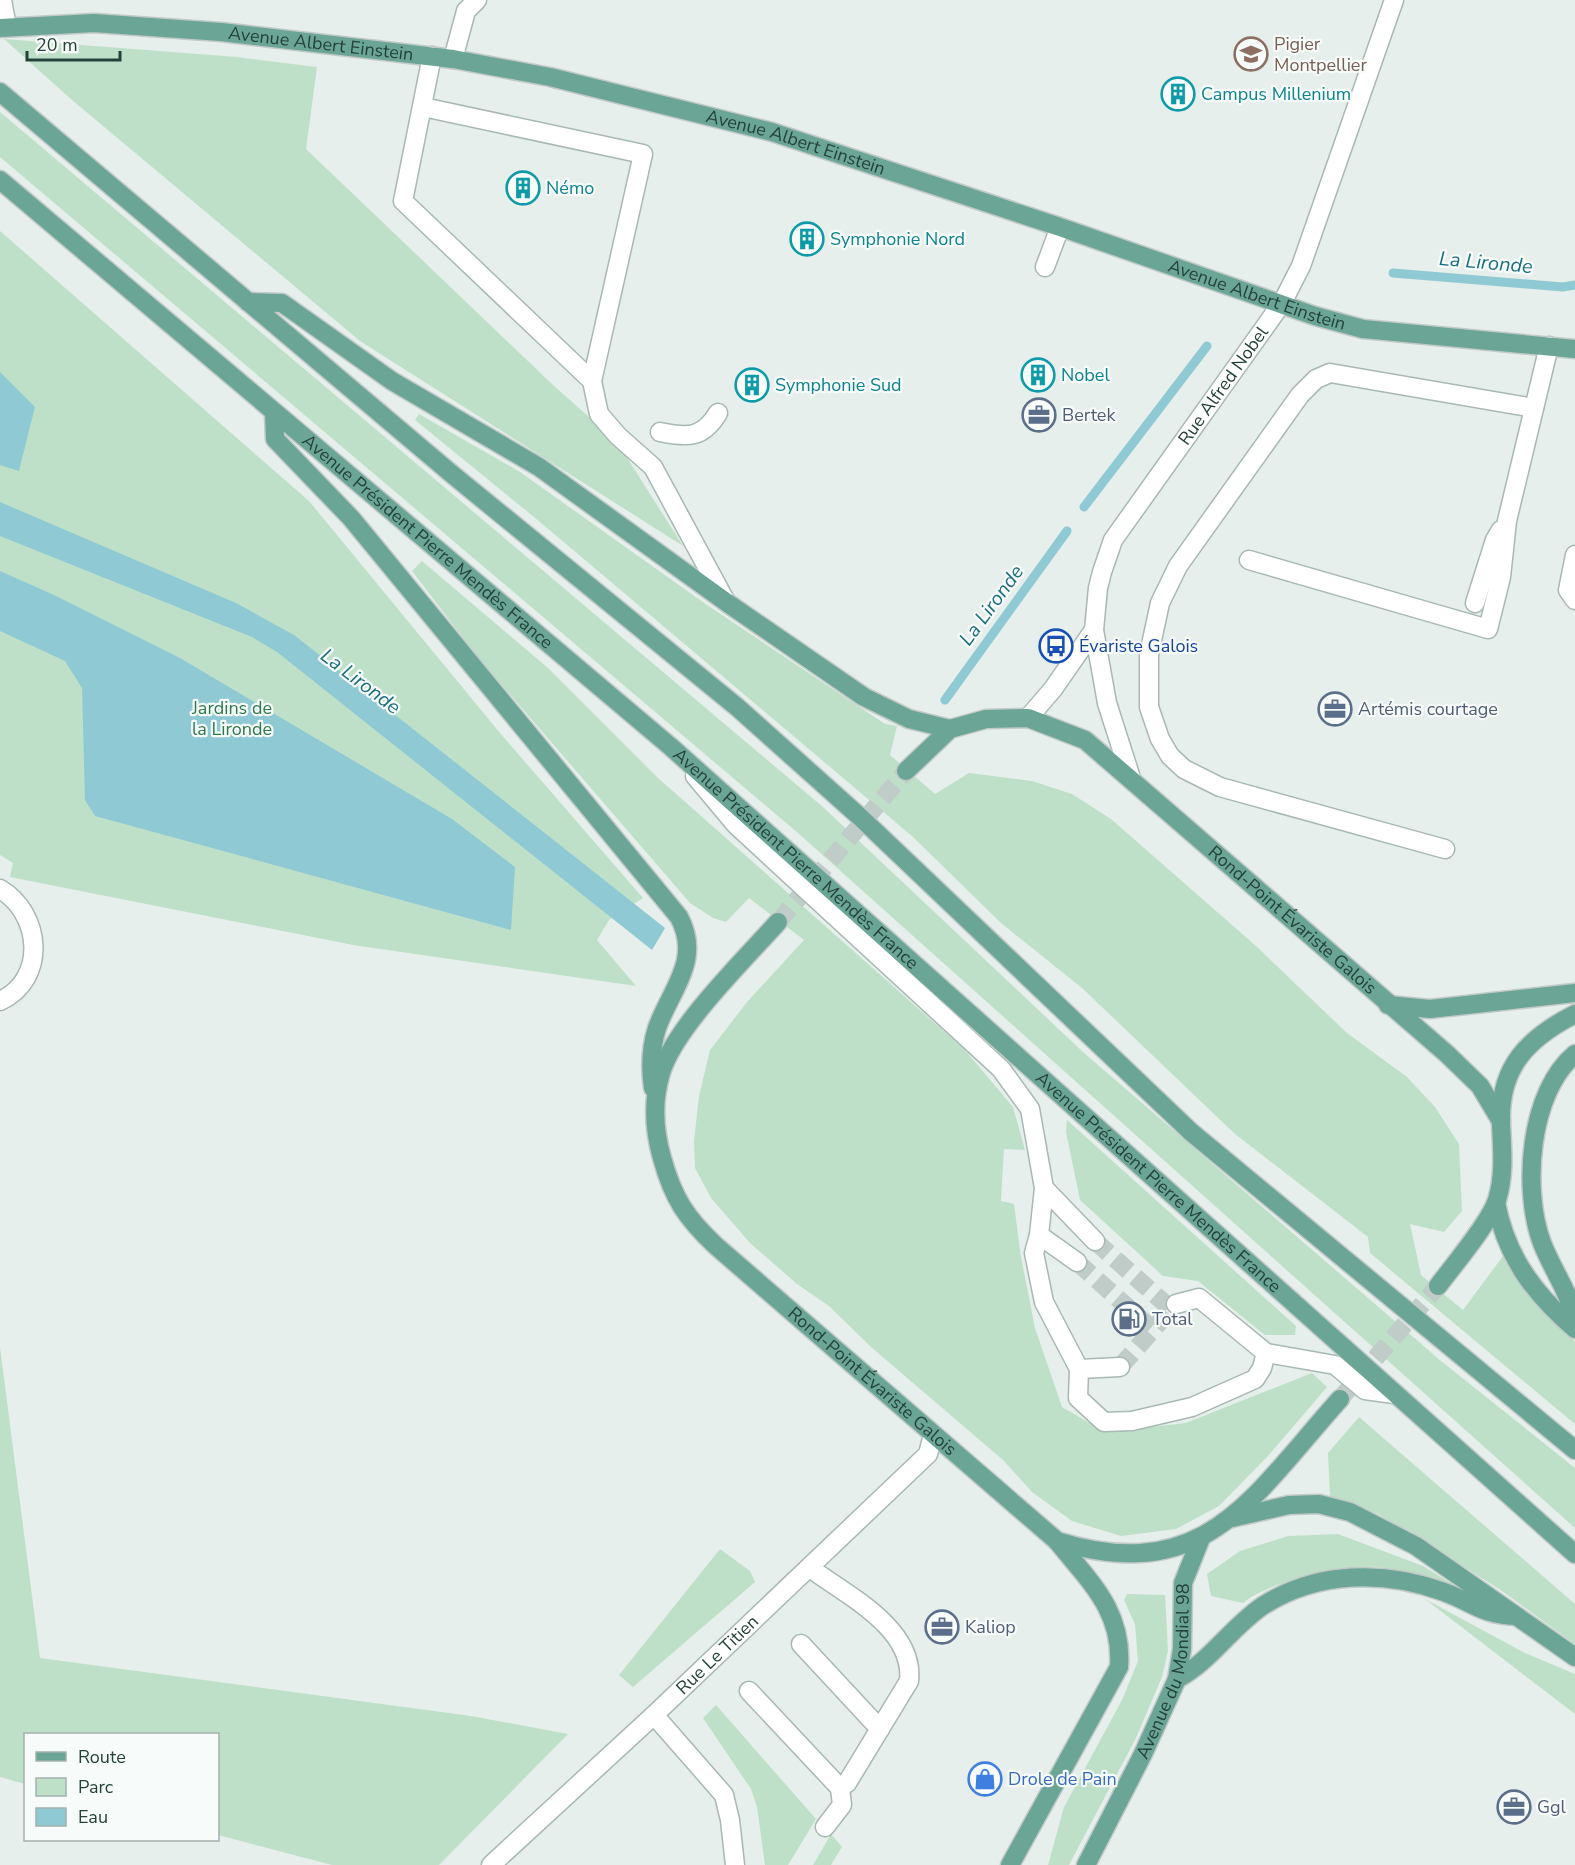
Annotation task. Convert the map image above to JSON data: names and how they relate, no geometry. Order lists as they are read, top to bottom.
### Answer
{
  "streets": {
    "main road": [
      "Avenue Albert Einstein",
      "Avenue Président Pierre Mendès France",
      "Rond-Point Évariste Galois",
      "Avenue du Mondial 98"
    ],
    "street": ["Rue Alfred Nobel", "Rue Le Titien"]
  },
  "crossings": [
    ["Avenue Albert Einstein", "Rue Alfred Nobel"],
    ["Rue Alfred Nobel", "Rond-Point Évariste Galois"],
    ["Rond-Point Évariste Galois", "Rue Le Titien"],
    ["Rond-Point Évariste Galois", "Avenue du Mondial 98"]
  ],
  "water": ["La Lironde"],
  "parks": ["Jardins de la Lironde"],
  "places": {
    "school or university": ["Pigier Montpellier"],
    "building": [
      "Campus Millenium",
      "Némo",
      "Symphonie Nord",
      "Nobel",
      "Symphonie Sud"
    ],
    "office": [
      "Bertek",
      "Artémis courtage",
      "Kaliop",
      "Ggl"
    ],
    "bus stop": ["Évariste Galois"],
    "fuel station": ["Total"],
    "shop": ["Drole de Pain"]
  },
  "legend": ["Route", "Parc", "Eau"],
  "scale_bar": "20 m"
}
